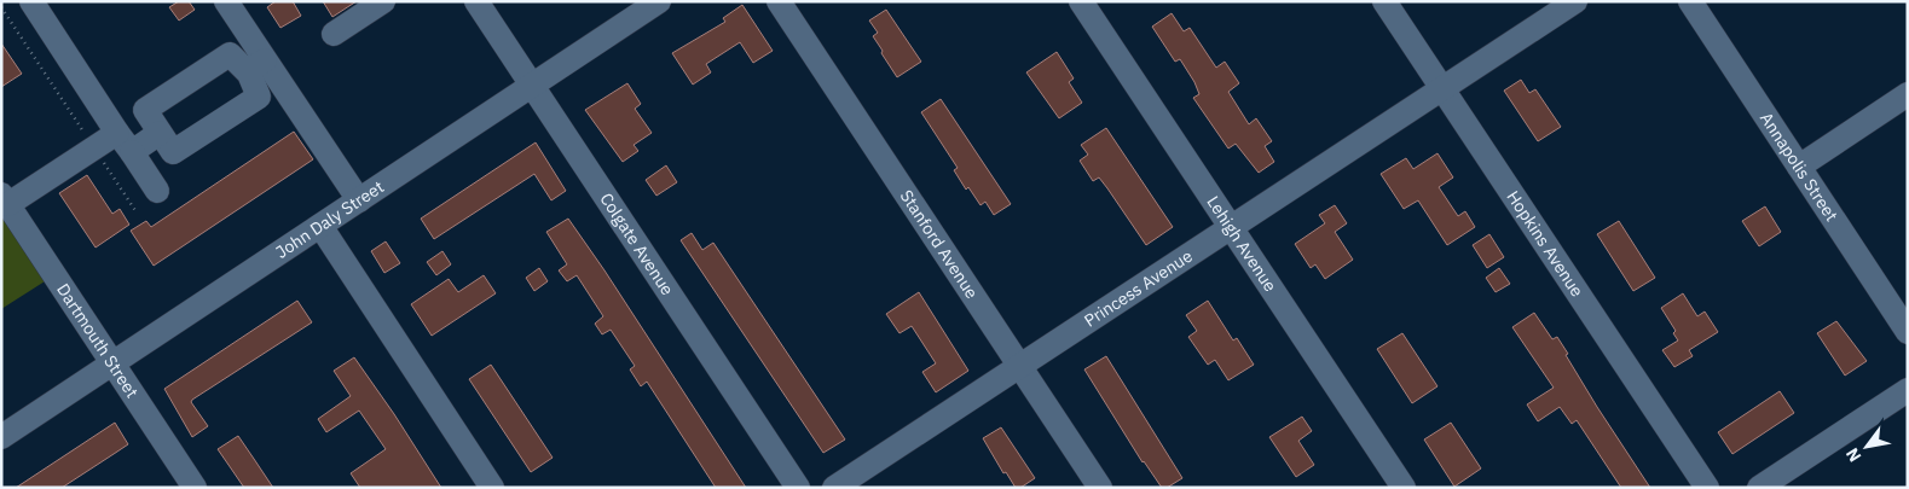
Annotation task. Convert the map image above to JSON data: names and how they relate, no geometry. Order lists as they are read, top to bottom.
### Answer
{
  "streets": {
    "street": [
      "Annapolis Street",
      "John Daly Street",
      "Colgate Avenue",
      "Stanford Avenue",
      "Lehigh Avenue",
      "Hopkins Avenue",
      "Princess Avenue",
      "Dartmouth Street"
    ]
  },
  "crossings": [
    ["John Daly Street", "Colgate Avenue"],
    ["John Daly Street", "Dartmouth Street"],
    ["Stanford Avenue", "Princess Avenue"],
    ["Lehigh Avenue", "Princess Avenue"],
    ["Hopkins Avenue", "Princess Avenue"]
  ],
  "north": "bottom left"
}
